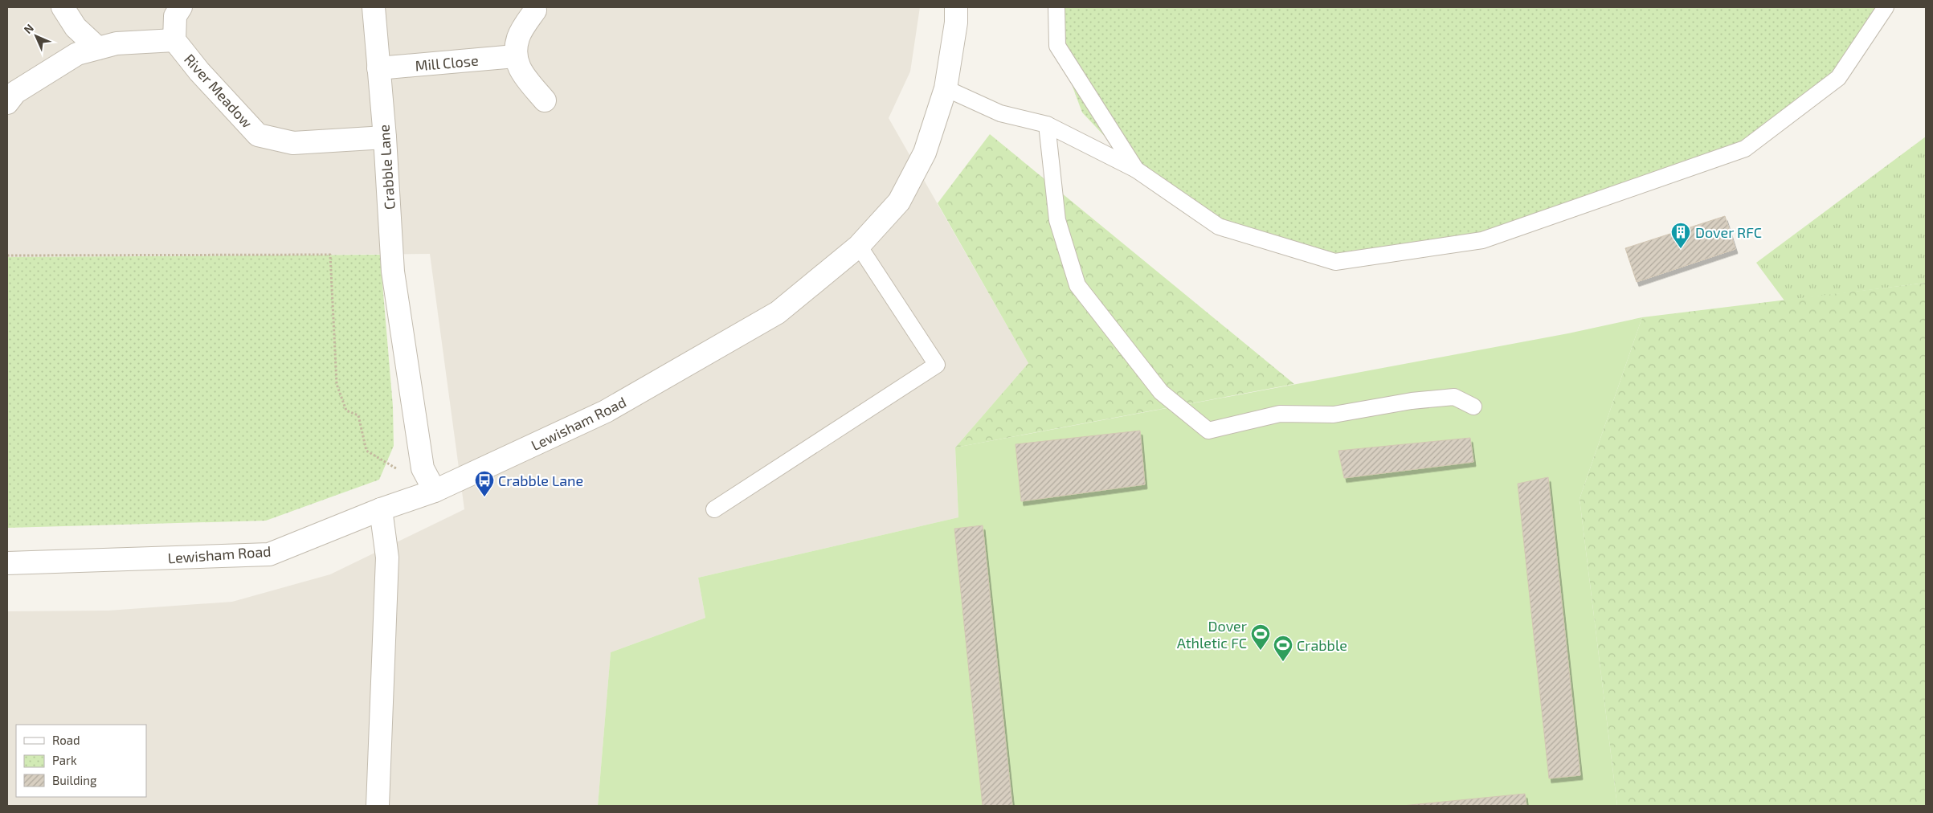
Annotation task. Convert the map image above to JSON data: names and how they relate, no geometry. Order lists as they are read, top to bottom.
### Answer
{
  "streets": {
    "street": [
      "Mill Close",
      "River Meadow",
      "Crabble Lane",
      "Lewisham Road"
    ]
  },
  "crossings": [
    ["Mill Close", "Crabble Lane"],
    ["River Meadow", "Crabble Lane"],
    ["Crabble Lane", "Lewisham Road"]
  ],
  "places": {
    "building": ["Dover RFC"],
    "bus stop": ["Crabble Lane"],
    "sports": ["Dover Athletic FC", "Crabble"]
  },
  "legend": ["Road", "Park", "Building"],
  "north": "top left"
}
